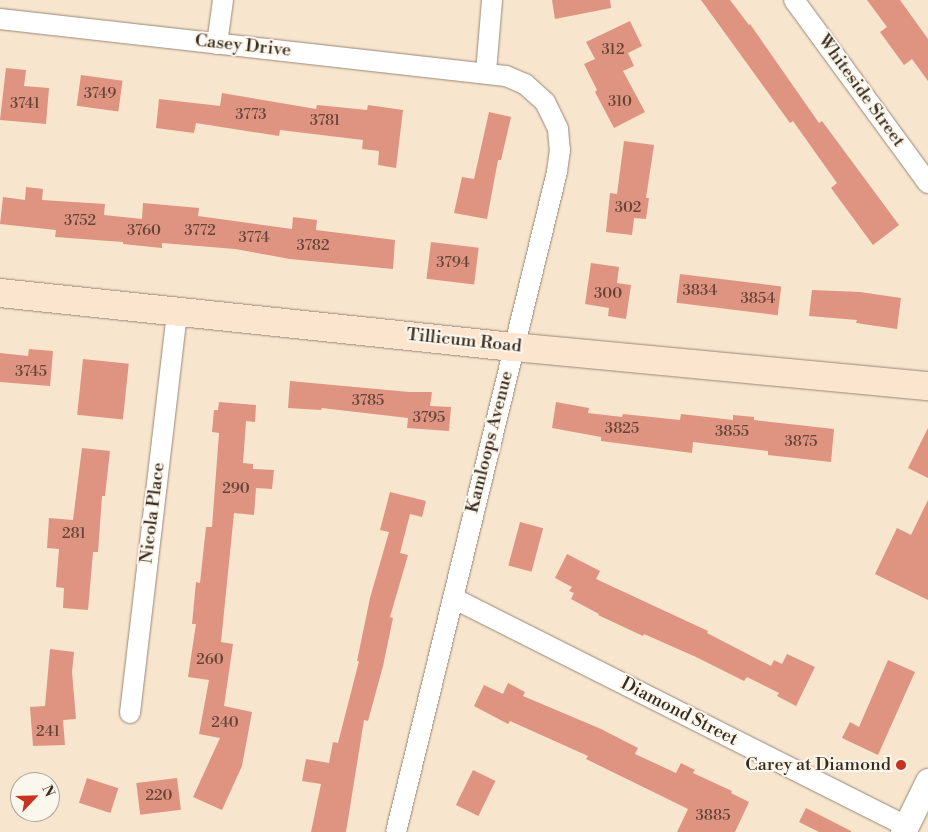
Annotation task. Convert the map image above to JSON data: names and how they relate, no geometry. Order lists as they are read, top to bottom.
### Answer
{
  "streets": {
    "main road": ["Tillicum Road"],
    "street": [
      "Casey Drive",
      "Whiteside Street",
      "Kamloops Avenue",
      "Nicola Place",
      "Diamond Street"
    ]
  },
  "crossings": [
    ["Casey Drive", "Kamloops Avenue"],
    ["Tillicum Road", "Kamloops Avenue"],
    ["Tillicum Road", "Nicola Place"],
    ["Kamloops Avenue", "Diamond Street"]
  ],
  "places": ["Carey at Diamond"],
  "house_numbers": [
    "312",
    "3749",
    "310",
    "3741",
    "3773",
    "3781",
    "302",
    "3752",
    "3760",
    "3772",
    "3774",
    "3782",
    "3794",
    "3834",
    "300",
    "3854",
    "3745",
    "3785",
    "3795",
    "3825",
    "3855",
    "3875",
    "290",
    "281",
    "260",
    "240",
    "241",
    "220",
    "3885"
  ],
  "north": "top right"
}
